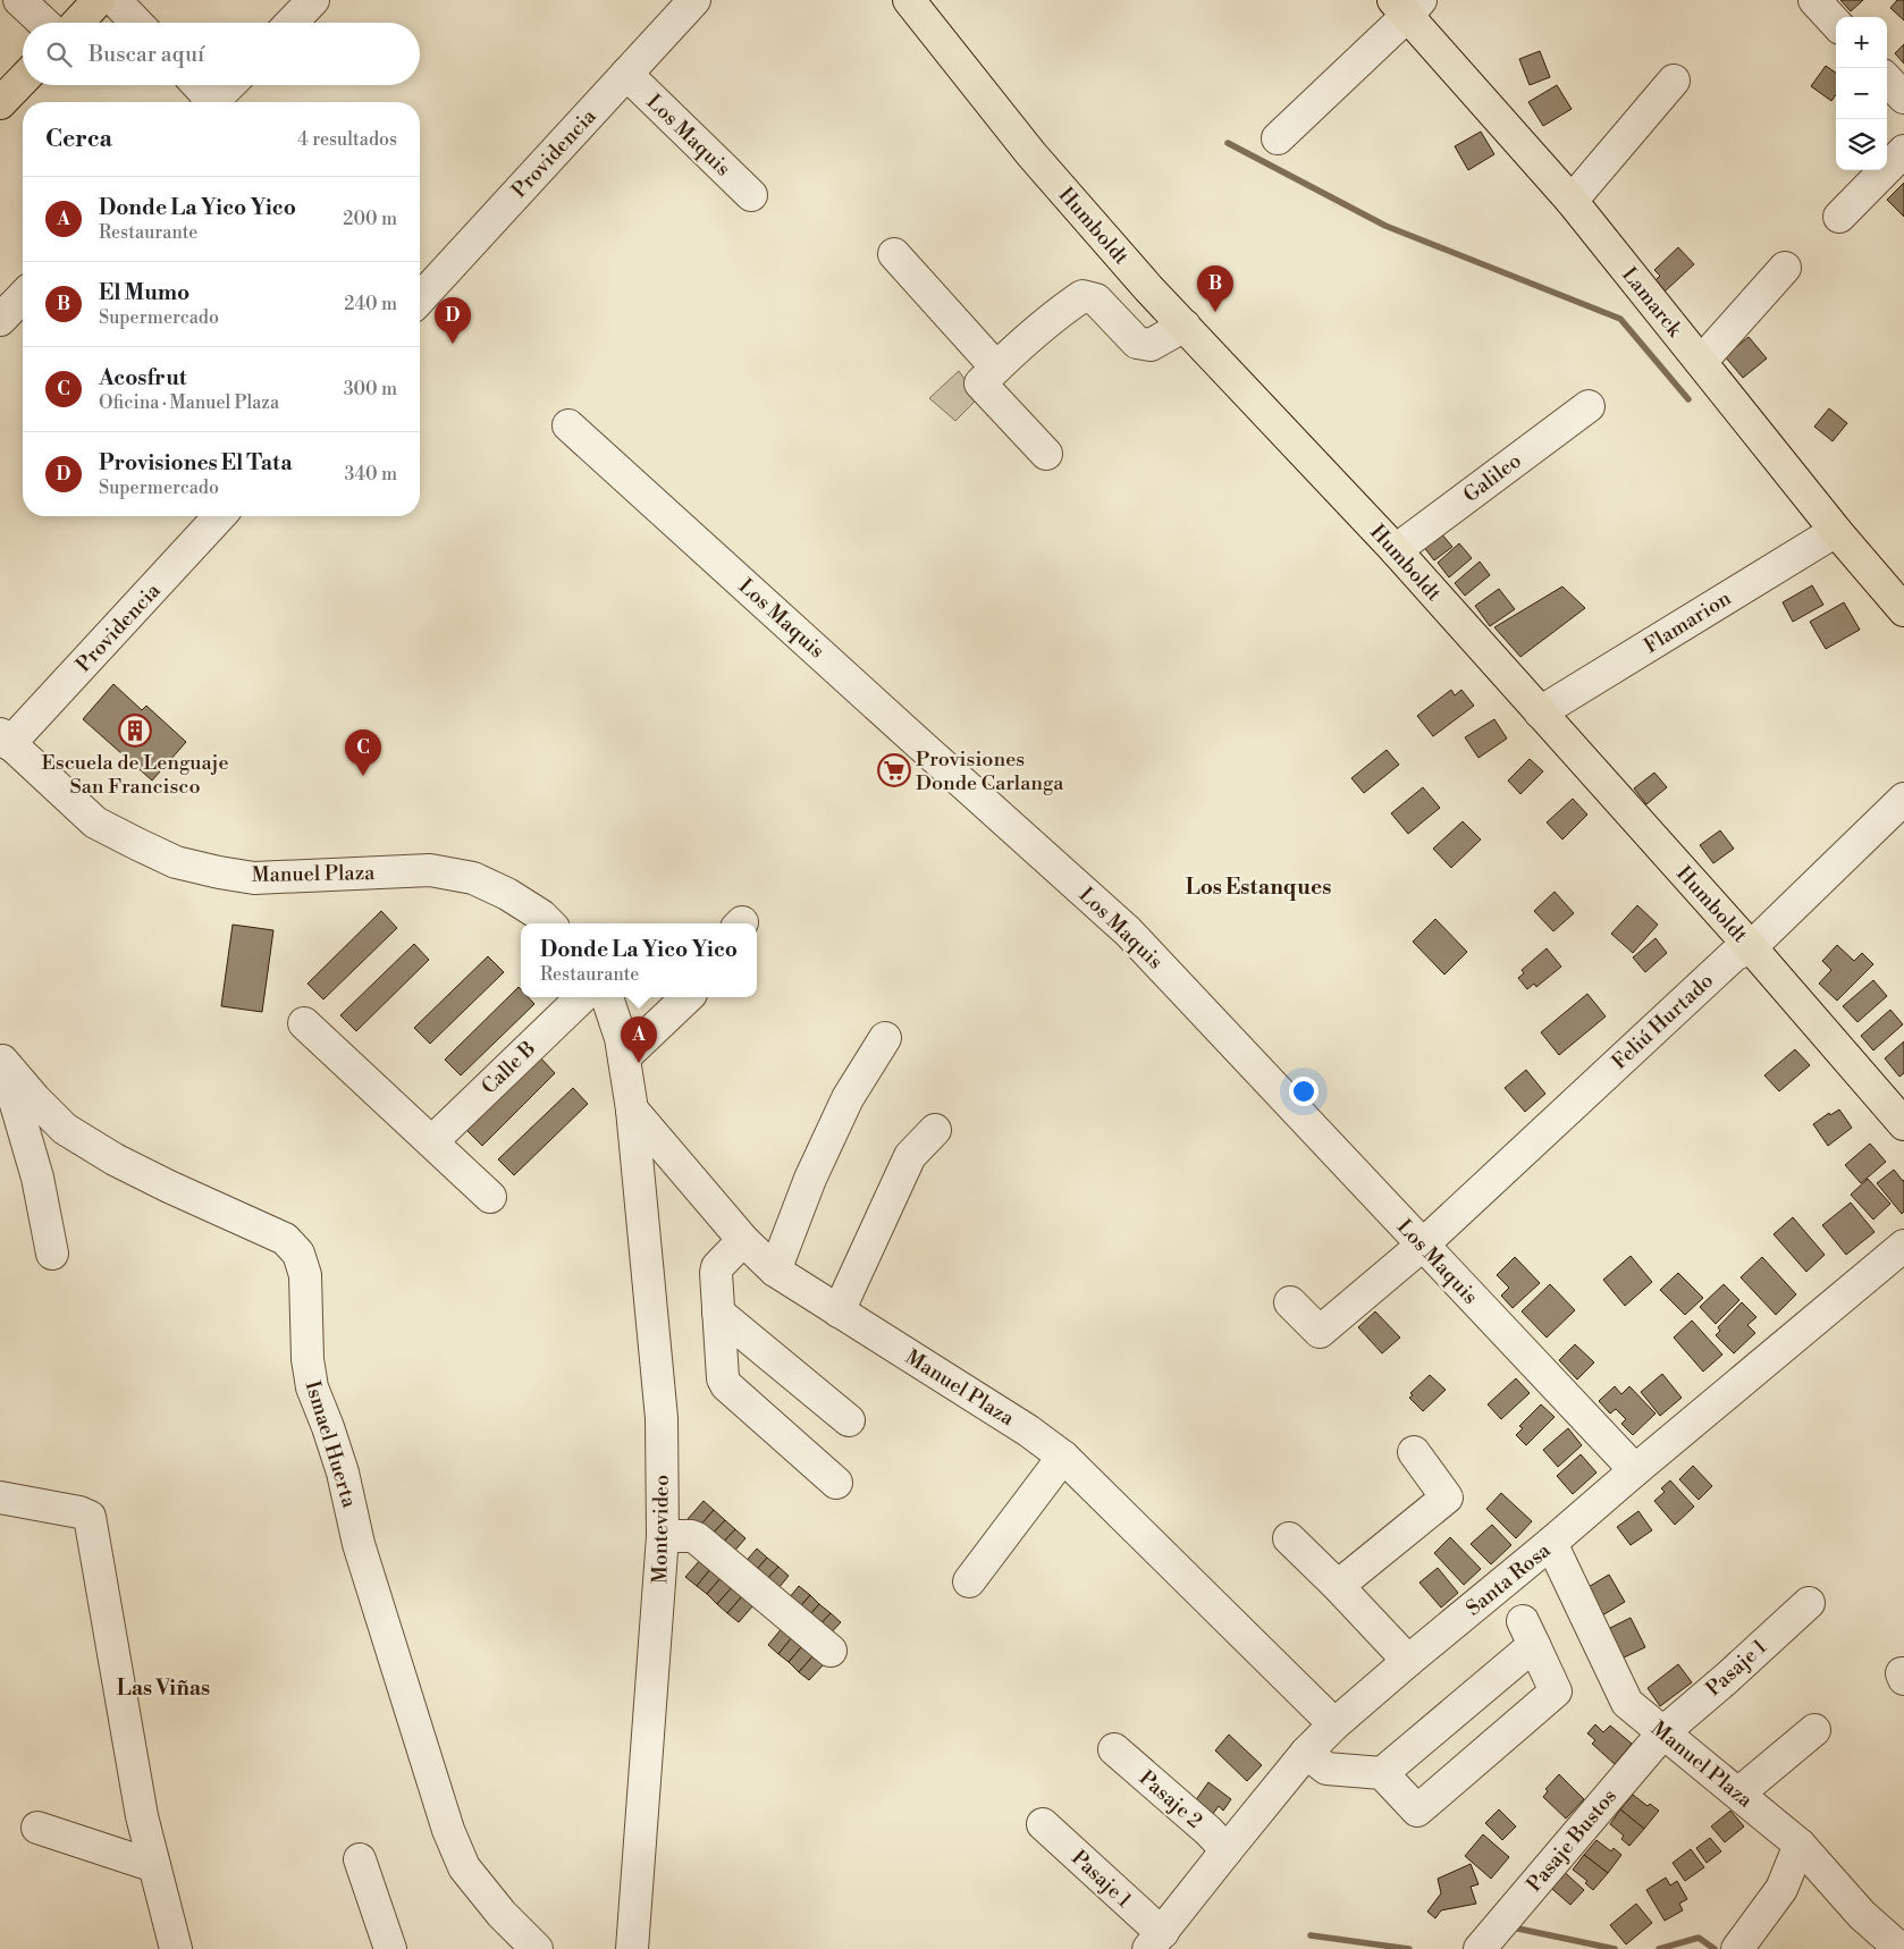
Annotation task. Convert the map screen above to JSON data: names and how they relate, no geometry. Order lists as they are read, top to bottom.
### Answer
{
  "streets": {
    "main road": ["Humboldt", "Lamarck"],
    "street": [
      "Los Maquis",
      "Providencia",
      "Galileo",
      "Flamarion",
      "Manuel Plaza",
      "Feliú Hurtado",
      "Calle B",
      "Ismael Huerta",
      "Montevideo",
      "Santa Rosa",
      "Pasaje 1",
      "Pasaje 2",
      "Pasaje Bustos"
    ]
  },
  "crossings": [
    ["Los Maquis", "Providencia"],
    ["Los Maquis", "Feliú Hurtado"],
    ["Los Maquis", "Santa Rosa"],
    ["Providencia", "Manuel Plaza"],
    ["Humboldt", "Galileo"],
    ["Humboldt", "Flamarion"],
    ["Humboldt", "Feliú Hurtado"],
    ["Lamarck", "Flamarion"],
    ["Manuel Plaza", "Montevideo"],
    ["Manuel Plaza", "Santa Rosa"],
    ["Manuel Plaza", "Pasaje 1"],
    ["Manuel Plaza", "Pasaje Bustos"],
    ["Santa Rosa", "Pasaje 1"],
    ["Santa Rosa", "Pasaje 2"],
    ["Pasaje 1", "Pasaje Bustos"]
  ],
  "districts": ["Los Estanques", "Las Viñas"],
  "places": {
    "building": ["Escuela de Lenguaje San Francisco"],
    "supermarket": ["Provisiones Donde Carlanga"]
  },
  "page": {
    "map_buttons": ["+", "−"],
    "search": "Buscar aquí",
    "heading": ["Cerca", "4 resultados"],
    "list": [
      {
        "mark": "A",
        "name": "Donde La Yico Yico",
        "note": "Restaurante",
        "value": "200 m"
      },
      {
        "mark": "B",
        "name": "El Mumo",
        "note": "Supermercado",
        "value": "240 m"
      },
      {
        "mark": "C",
        "name": "Acosfrut",
        "note": "Oficina · Manuel Plaza",
        "value": "300 m"
      },
      {
        "mark": "D",
        "name": "Provisiones El Tata",
        "note": "Supermercado",
        "value": "340 m"
      }
    ],
    "pins": [
      "B",
      "D",
      "C",
      "A"
    ],
    "popup": ["Donde La Yico Yico", "Restaurante"]
  }
}
